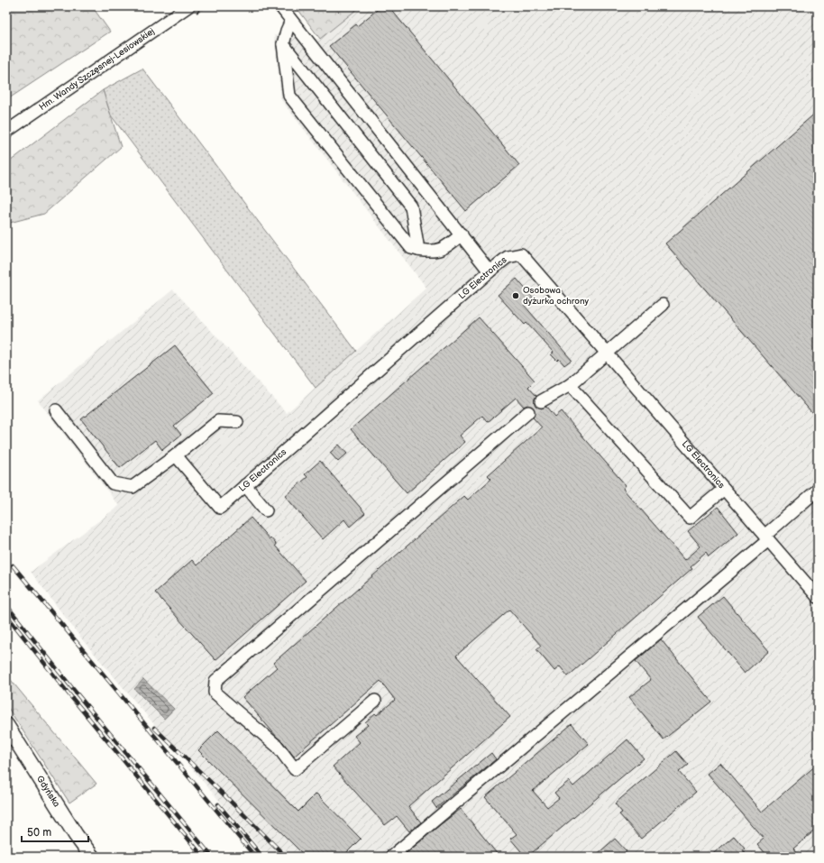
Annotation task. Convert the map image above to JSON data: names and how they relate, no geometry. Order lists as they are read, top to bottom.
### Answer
{
  "streets": {
    "main road": ["Gdyńska"],
    "street": ["Hm. Wandy Szczęsnej-Lesiowskiej", "LG Electronics"]
  },
  "places": ["Osobowa dyżurka ochrony"],
  "scale_bar": "50 m"
}
